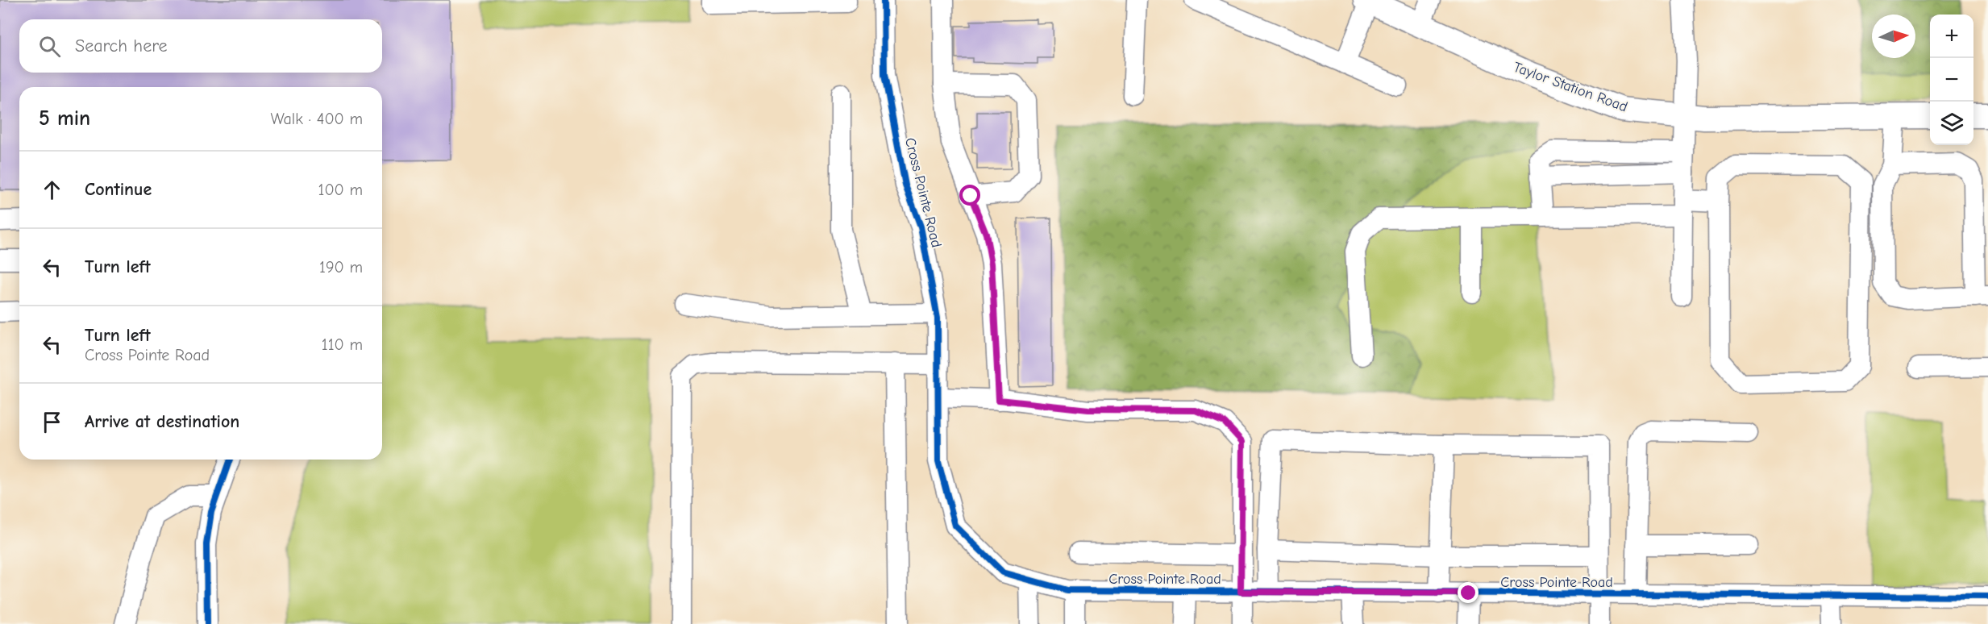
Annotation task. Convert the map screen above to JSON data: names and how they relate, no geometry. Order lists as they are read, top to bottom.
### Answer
{
  "streets": {
    "main road": ["Taylor Station Road"],
    "street": ["Cross Pointe Road"]
  },
  "north": "right",
  "page": {
    "map_buttons": ["+", "−"],
    "search": "Search here",
    "heading": ["5 min", "Walk · 400 m"],
    "list": [
      ["Continue", "100 m"],
      ["Turn left", "190 m"],
      ["Turn left", "Cross Pointe Road", "110 m"],
      "Arrive at destination"
    ]
  }
}
